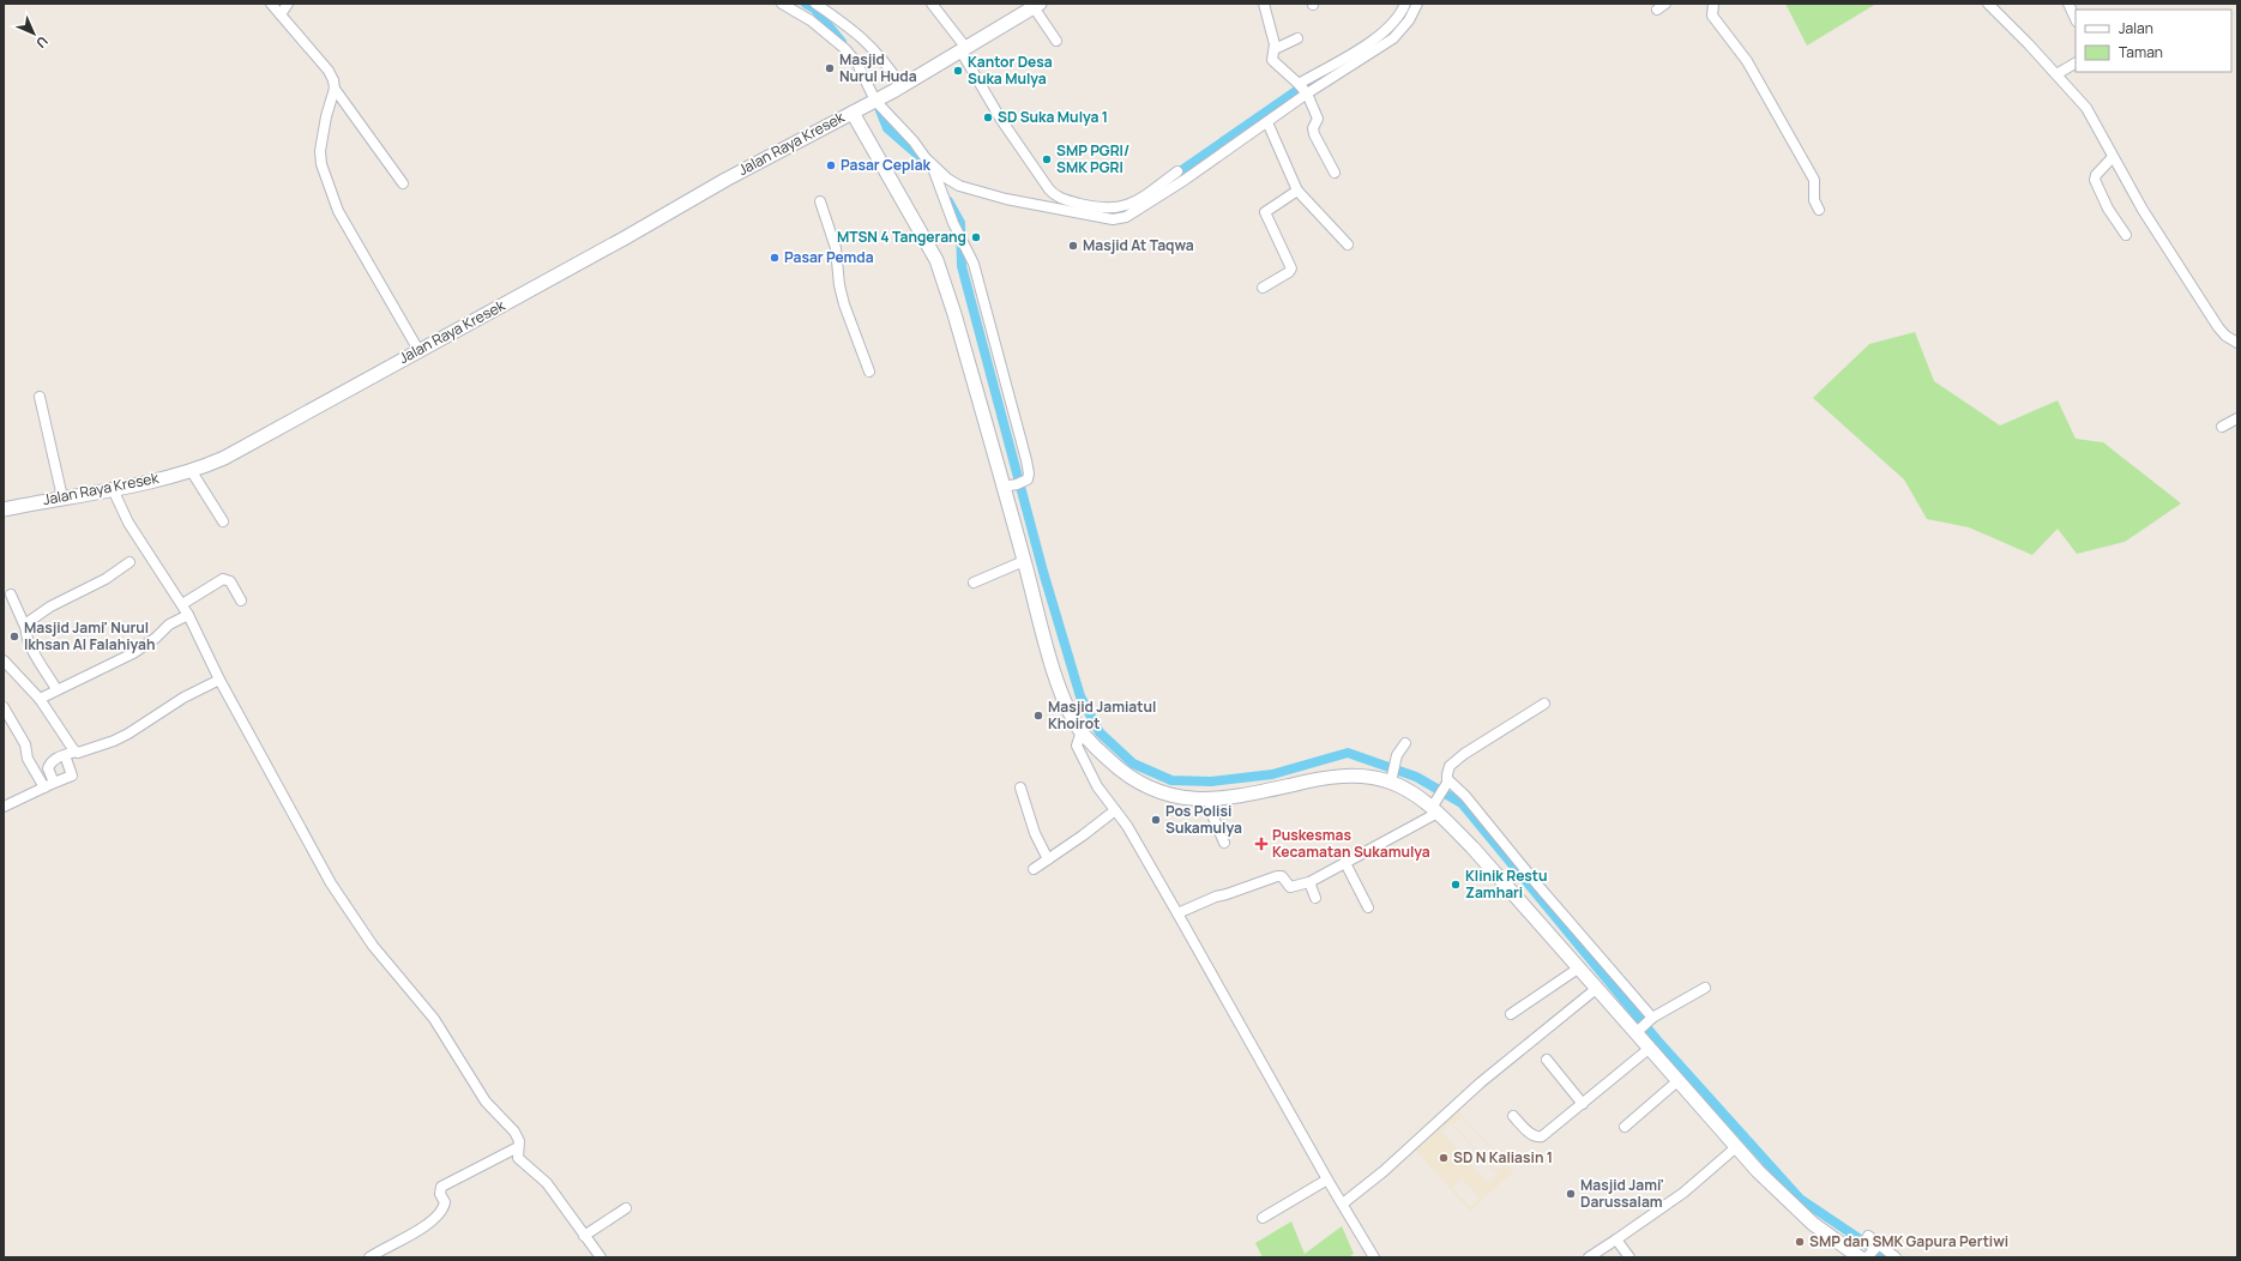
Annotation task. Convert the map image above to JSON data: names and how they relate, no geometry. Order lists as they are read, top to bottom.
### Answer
{
  "streets": {
    "main road": ["Jalan Raya Kresek"]
  },
  "places": {
    "other": [
      "Masjid Nurul Huda",
      "Kantor Desa Suka Mulya",
      "SD Suka Mulya 1",
      "SMP PGRI/ SMK PGRI",
      "Pasar Ceplak",
      "MTSN 4 Tangerang",
      "Masjid At Taqwa",
      "Pasar Pemda",
      "Masjid Jami' Nurul Ikhsan Al Falahiyah",
      "Masjid Jamiatul Khoirot",
      "Pos Polisi Sukamulya",
      "Klinik Restu Zamhari",
      "SD N Kaliasin 1",
      "Masjid Jami' Darussalam",
      "SMP dan SMK Gapura Pertiwi"
    ],
    "health": ["Puskesmas Kecamatan Sukamulya"]
  },
  "legend": ["Jalan", "Taman"],
  "north": "bottom right"
}
